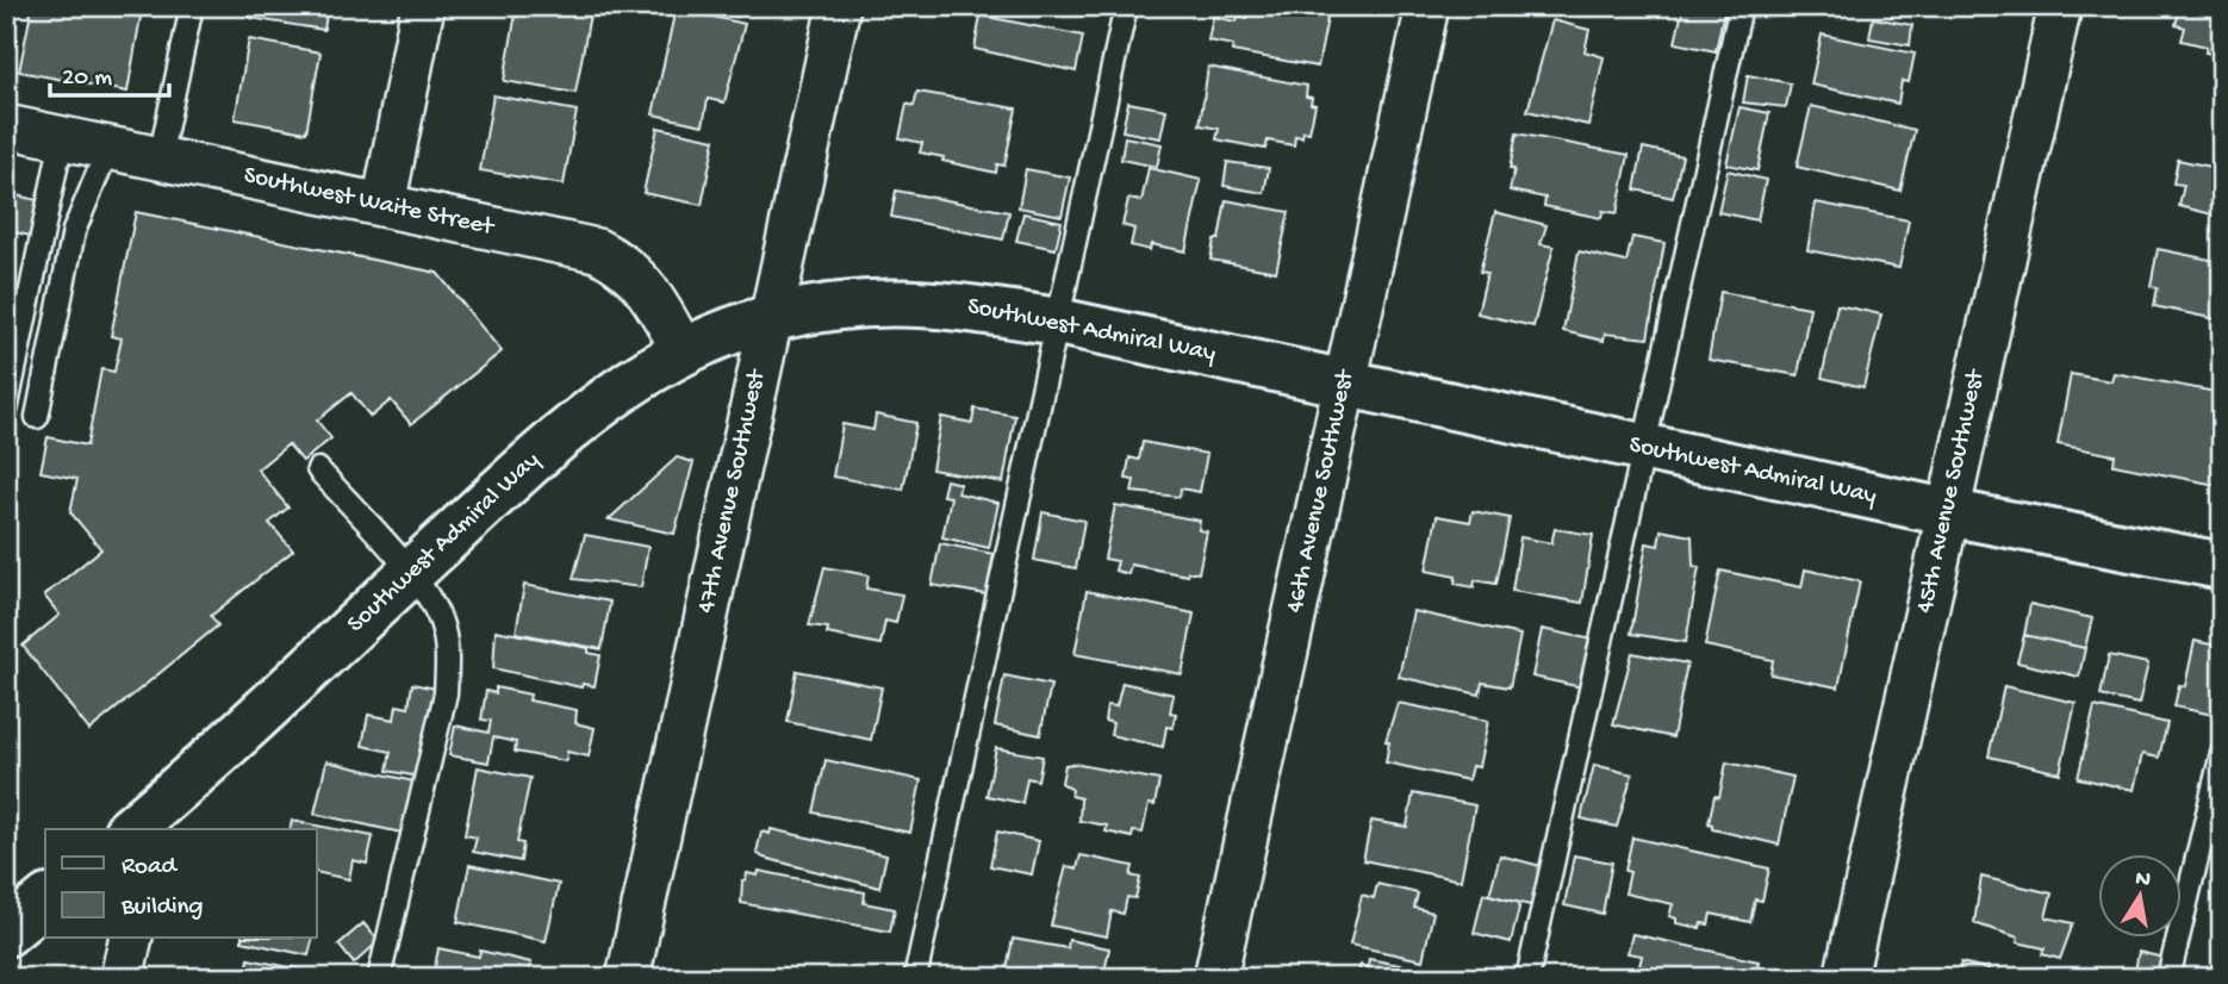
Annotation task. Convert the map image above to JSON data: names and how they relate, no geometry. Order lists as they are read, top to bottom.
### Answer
{
  "streets": {
    "main road": ["Southwest Admiral Way"],
    "street": [
      "Southwest Waite Street",
      "47th Avenue Southwest",
      "46th Avenue Southwest",
      "45th Avenue Southwest"
    ]
  },
  "crossings": [
    ["Southwest Waite Street", "Southwest Admiral Way"],
    ["Southwest Admiral Way", "47th Avenue Southwest"],
    ["Southwest Admiral Way", "46th Avenue Southwest"],
    ["Southwest Admiral Way", "45th Avenue Southwest"]
  ],
  "legend": ["Road", "Building"],
  "scale_bar": "20 m",
  "north": "top"
}
